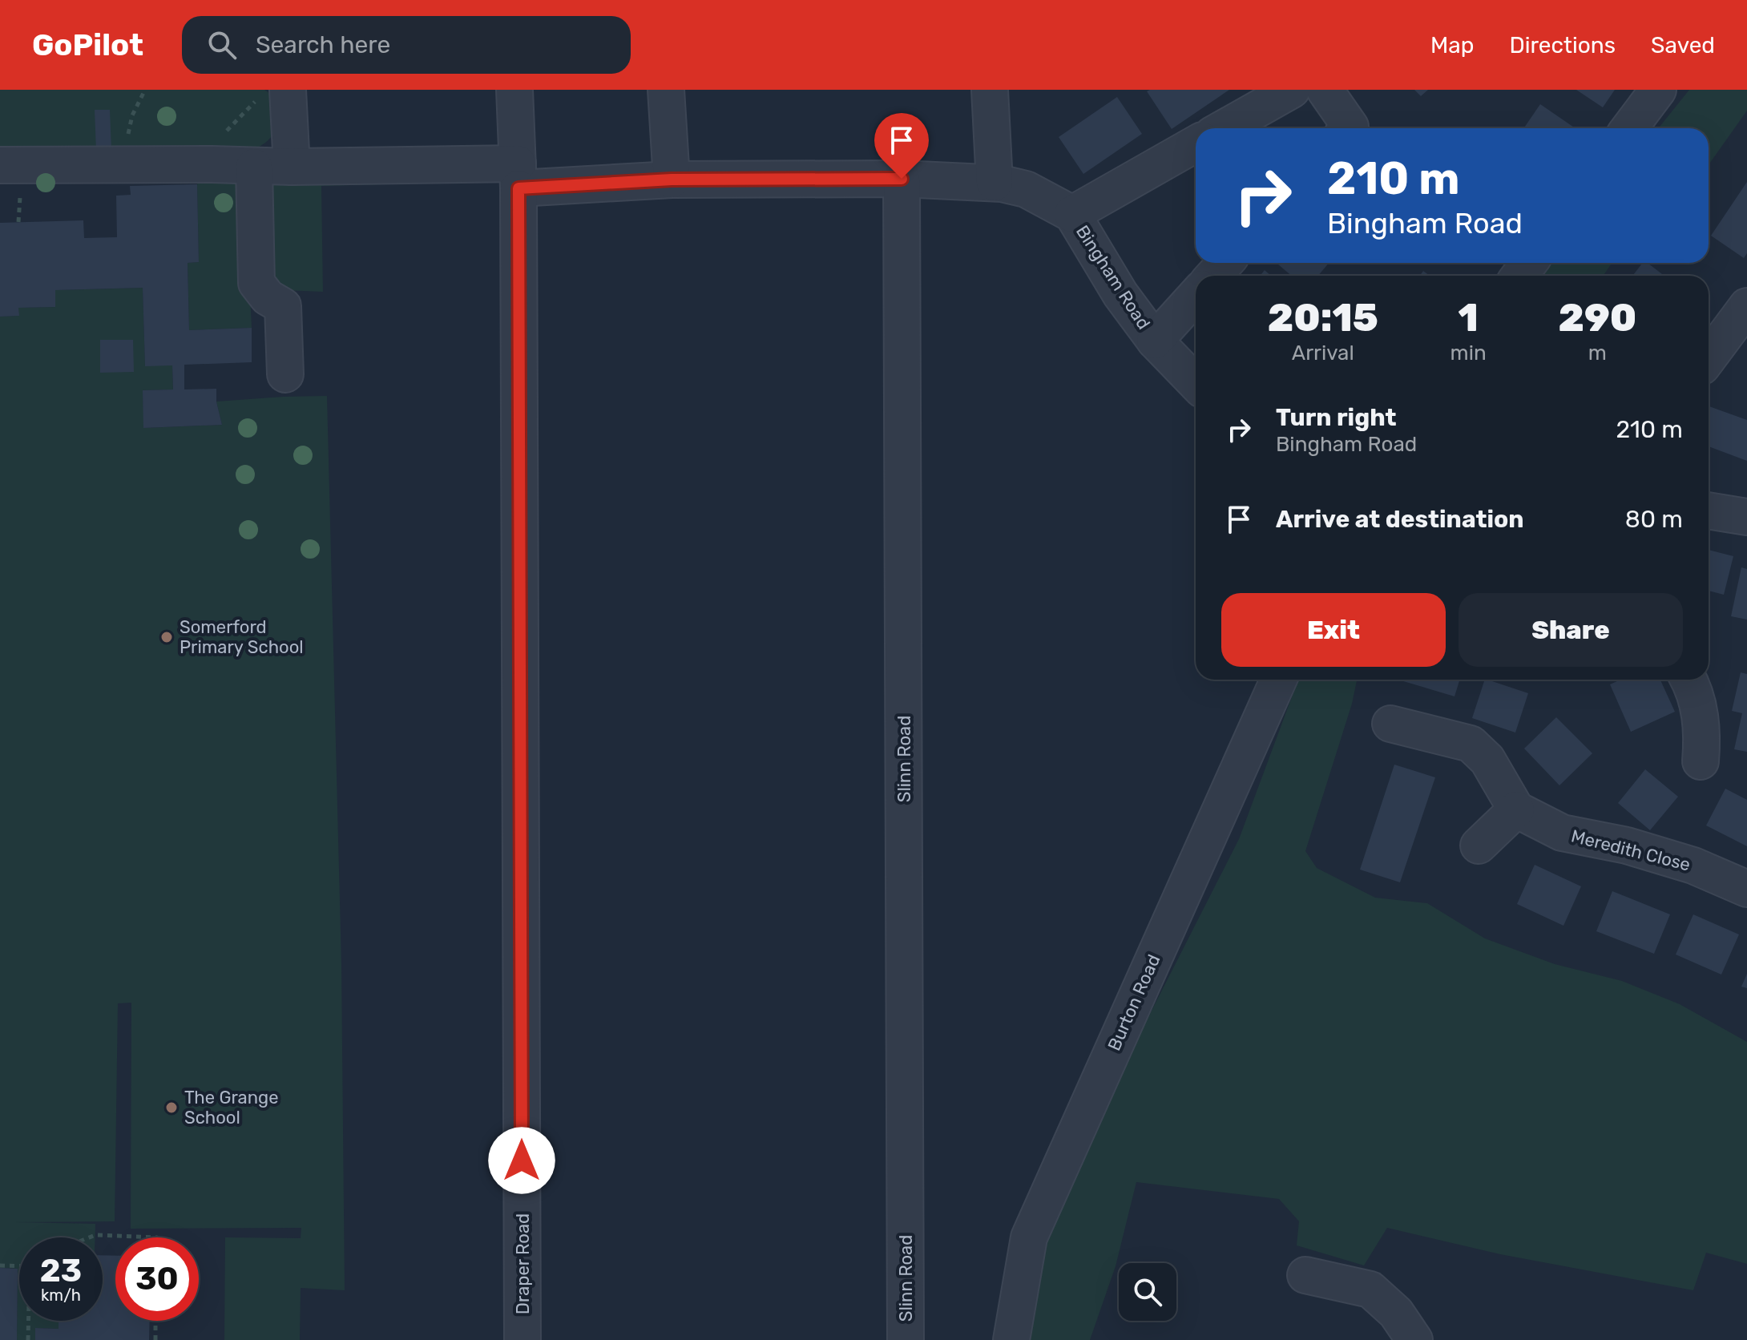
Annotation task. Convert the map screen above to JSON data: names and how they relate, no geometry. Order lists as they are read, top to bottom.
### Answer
{
  "streets": {
    "street": [
      "Bingham Road",
      "Slinn Road",
      "Meredith Close",
      "Burton Road",
      "Draper Road"
    ]
  },
  "crossings": [
    ["Bingham Road", "Slinn Road"],
    ["Bingham Road", "Draper Road"]
  ],
  "places": ["Somerford Primary School", "The Grange School"],
  "page": {
    "header": "GoPilot",
    "search": "Search here",
    "nav": ["Map", "Directions", "Saved"],
    "turn": ["210 m", "Bingham Road"],
    "eta": [
      "20:15",
      "Arrival",
      "1",
      "min",
      "290",
      "m"
    ],
    "list": [
      {
        "name": "Turn right",
        "note": "Bingham Road",
        "value": "210 m"
      },
      {
        "name": "Arrive at destination",
        "value": "80 m"
      }
    ],
    "buttons": ["Exit", "Share"],
    "speed": "23 km/h",
    "limit": "30"
  }
}
